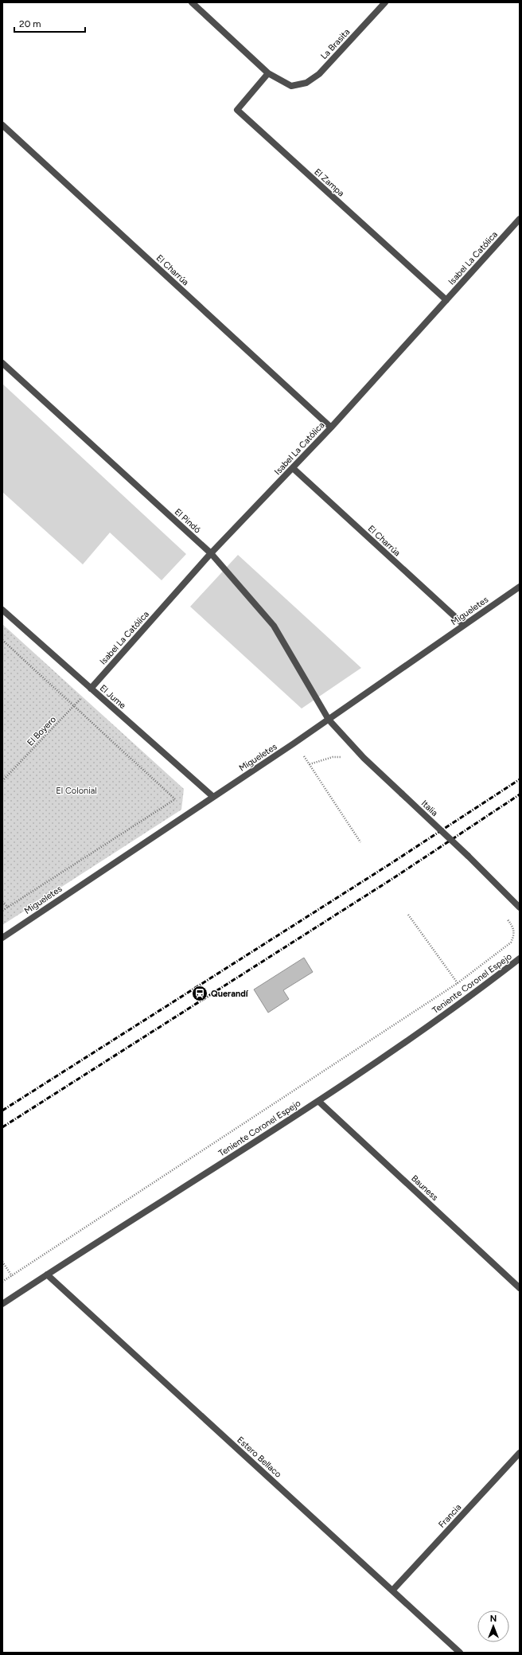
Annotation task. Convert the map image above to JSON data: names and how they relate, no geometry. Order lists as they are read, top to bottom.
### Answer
{
  "streets": {
    "street": [
      "La Brasita",
      "El Zampa",
      "Isabel La Católica",
      "El Charrúa",
      "El Pindó",
      "Migueletes",
      "El Jume",
      "Italia",
      "Teniente Coronel Espejo",
      "Bauness",
      "Estero Bellaco",
      "Francia"
    ],
    "path": ["El Boyero"]
  },
  "crossings": [
    ["La Brasita", "El Zampa"],
    ["El Zampa", "Isabel La Católica"],
    ["Isabel La Católica", "El Charrúa"],
    ["Isabel La Católica", "El Pindó"],
    ["Isabel La Católica", "El Jume"],
    ["Isabel La Católica", "El Boyero"],
    ["El Charrúa", "Migueletes"],
    ["El Pindó", "Migueletes"],
    ["El Pindó", "Italia"],
    ["Migueletes", "El Jume"],
    ["Migueletes", "Italia"],
    ["El Jume", "El Boyero"],
    ["Teniente Coronel Espejo", "Bauness"],
    ["Teniente Coronel Espejo", "Estero Bellaco"],
    ["Estero Bellaco", "Francia"]
  ],
  "parks": ["El Colonial"],
  "places": {
    "station": ["Querandí"]
  },
  "scale_bar": "20 m",
  "north": "top"
}
